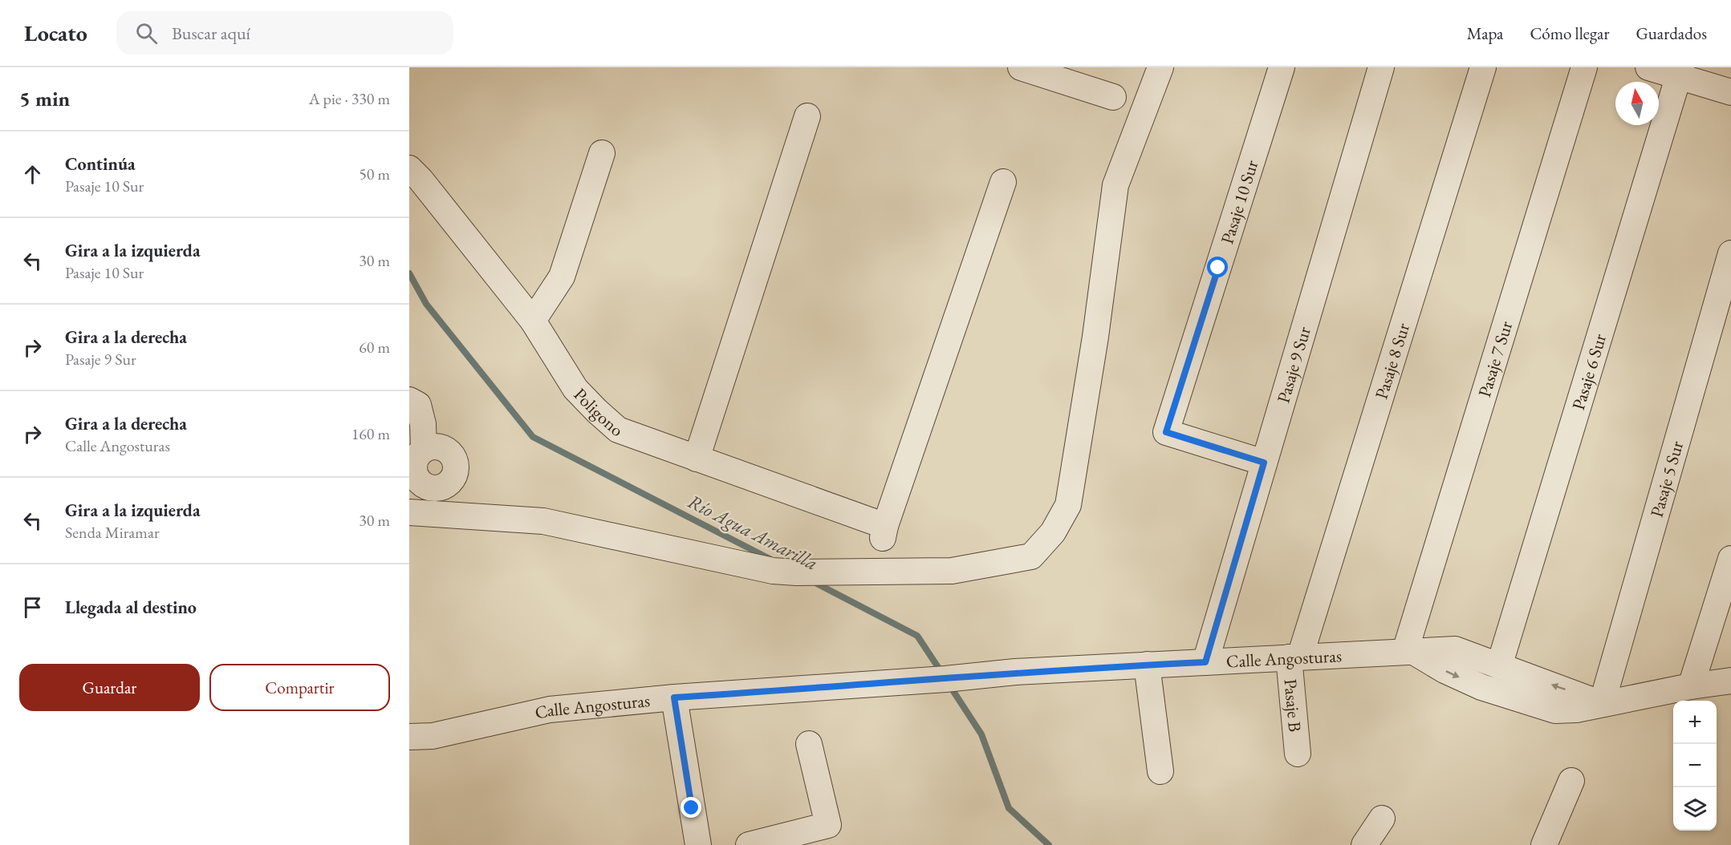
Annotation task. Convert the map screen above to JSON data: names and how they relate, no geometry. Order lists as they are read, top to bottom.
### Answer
{
  "streets": {
    "street": [
      "Pasaje 10 Sur",
      "Pasaje 7 Sur",
      "Pasaje 8 Sur",
      "Pasaje 9 Sur",
      "Pasaje 6 Sur",
      "Poligono",
      "Pasaje 5 Sur",
      "Calle Angosturas",
      "Pasaje B"
    ]
  },
  "crossings": [
    ["Pasaje 10 Sur", "Pasaje 9 Sur"],
    ["Pasaje 7 Sur", "Calle Angosturas"],
    ["Pasaje 8 Sur", "Calle Angosturas"],
    ["Pasaje 8 Sur", "Pasaje B"],
    ["Pasaje 9 Sur", "Calle Angosturas"],
    ["Pasaje 6 Sur", "Calle Angosturas"],
    ["Pasaje 5 Sur", "Calle Angosturas"],
    ["Calle Angosturas", "Pasaje B"]
  ],
  "water": ["Río Agua Amarilla"],
  "north": "top",
  "page": {
    "header": "Locato",
    "search": "Buscar aquí",
    "nav": ["Mapa", "Cómo llegar", "Guardados"],
    "heading": ["5 min", "A pie · 330 m"],
    "list": [
      ["Continúa", "Pasaje 10 Sur", "50 m"],
      ["Gira a la izquierda", "Pasaje 10 Sur", "30 m"],
      ["Gira a la derecha", "Pasaje 9 Sur", "60 m"],
      ["Gira a la derecha", "Calle Angosturas", "160 m"],
      ["Gira a la izquierda", "Senda Miramar", "30 m"],
      "Llegada al destino"
    ],
    "buttons": ["Guardar", "Compartir"],
    "map_buttons": ["+", "−"]
  }
}
